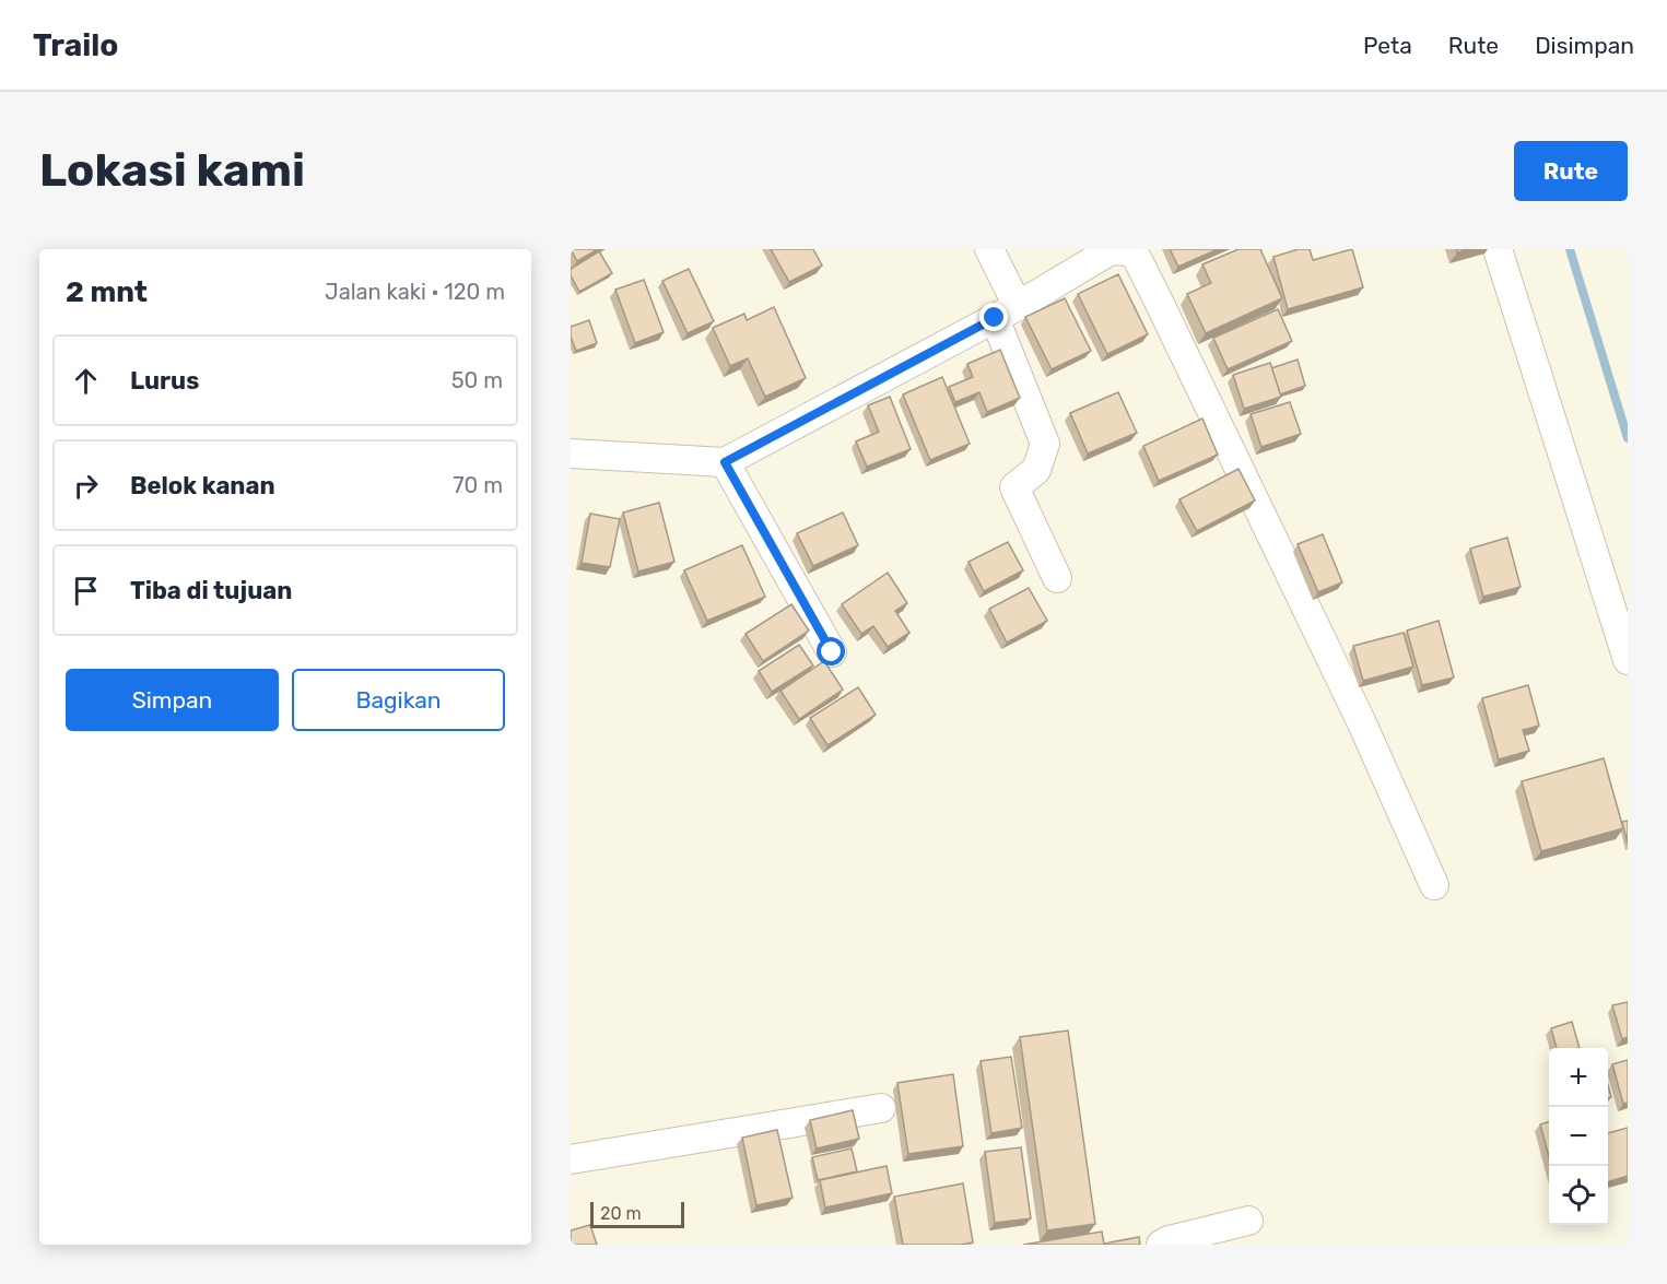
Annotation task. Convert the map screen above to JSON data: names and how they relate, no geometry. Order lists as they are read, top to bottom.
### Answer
{
  "scale_bar": "20 m",
  "page": {
    "header": "Trailo",
    "nav": ["Peta", "Rute", "Disimpan"],
    "buttons": [
      "Rute",
      ["Simpan", "Bagikan"]
    ],
    "title": "Lokasi kami",
    "heading": ["2 mnt", "Jalan kaki · 120 m"],
    "list": [
      ["Lurus", "50 m"],
      ["Belok kanan", "70 m"],
      "Tiba di tujuan"
    ],
    "map_buttons": ["+", "−"],
    "scale": "20 m"
  }
}
